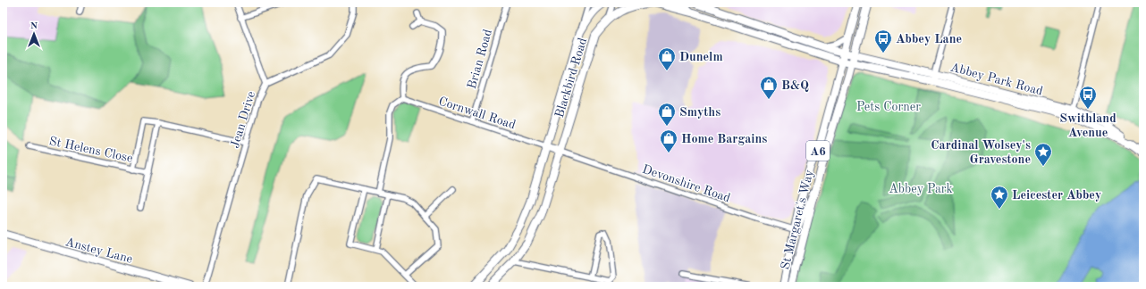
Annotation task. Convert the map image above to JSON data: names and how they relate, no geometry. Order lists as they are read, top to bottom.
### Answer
{
  "streets": {
    "main road": [
      "Blackbird Road",
      "Abbey Park Road",
      "A6",
      "St Margaret's Way",
      "Anstey Lane"
    ],
    "street": [
      "Brian Road",
      "Cornwall Road",
      "Jean Drive",
      "St Helens Close",
      "Devonshire Road"
    ]
  },
  "crossings": [
    ["Brian Road", "Cornwall Road"],
    ["Blackbird Road", "Abbey Park Road"],
    ["Blackbird Road", "Cornwall Road"],
    ["Blackbird Road", "Devonshire Road"],
    ["Blackbird Road", "St Margaret's Way"],
    ["Abbey Park Road", "A6"],
    ["Abbey Park Road", "St Margaret's Way"],
    ["A6", "St Margaret's Way"],
    ["Devonshire Road", "St Margaret's Way"]
  ],
  "parks": ["Pets Corner", "Abbey Park"],
  "places": {
    "bus stop": ["Abbey Lane", "Swithland Avenue"],
    "shop": [
      "Dunelm",
      "B&Q",
      "Smyths",
      "Home Bargains"
    ],
    "place": ["Cardinal Wolsey's Gravestone", "Leicester Abbey"]
  },
  "north": "top"
}
